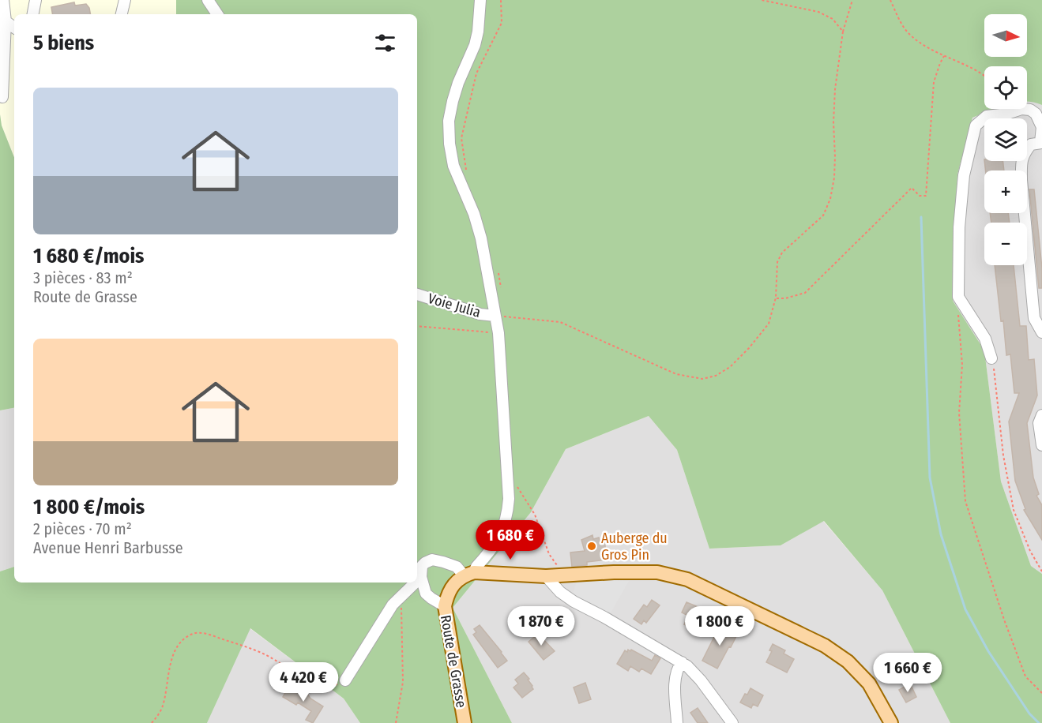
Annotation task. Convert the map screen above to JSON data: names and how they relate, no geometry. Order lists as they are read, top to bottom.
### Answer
{
  "streets": {
    "main road": ["Route de Grasse"],
    "street": ["Voie Julia"]
  },
  "places": ["Auberge du Gros Pin"],
  "north": "right",
  "page": {
    "map_buttons": ["+", "−"],
    "heading": "5 biens",
    "list": [
      {
        "name": "1 680 €/mois",
        "note": "3 pièces · 83 m² · Route de Grasse"
      },
      {
        "name": "1 800 €/mois",
        "note": "2 pièces · 70 m² · Avenue Henri Barbusse"
      }
    ],
    "price": [
      "1 680 €",
      "1 870 €",
      "1 800 €",
      "1 660 €",
      "4 420 €"
    ]
  }
}
